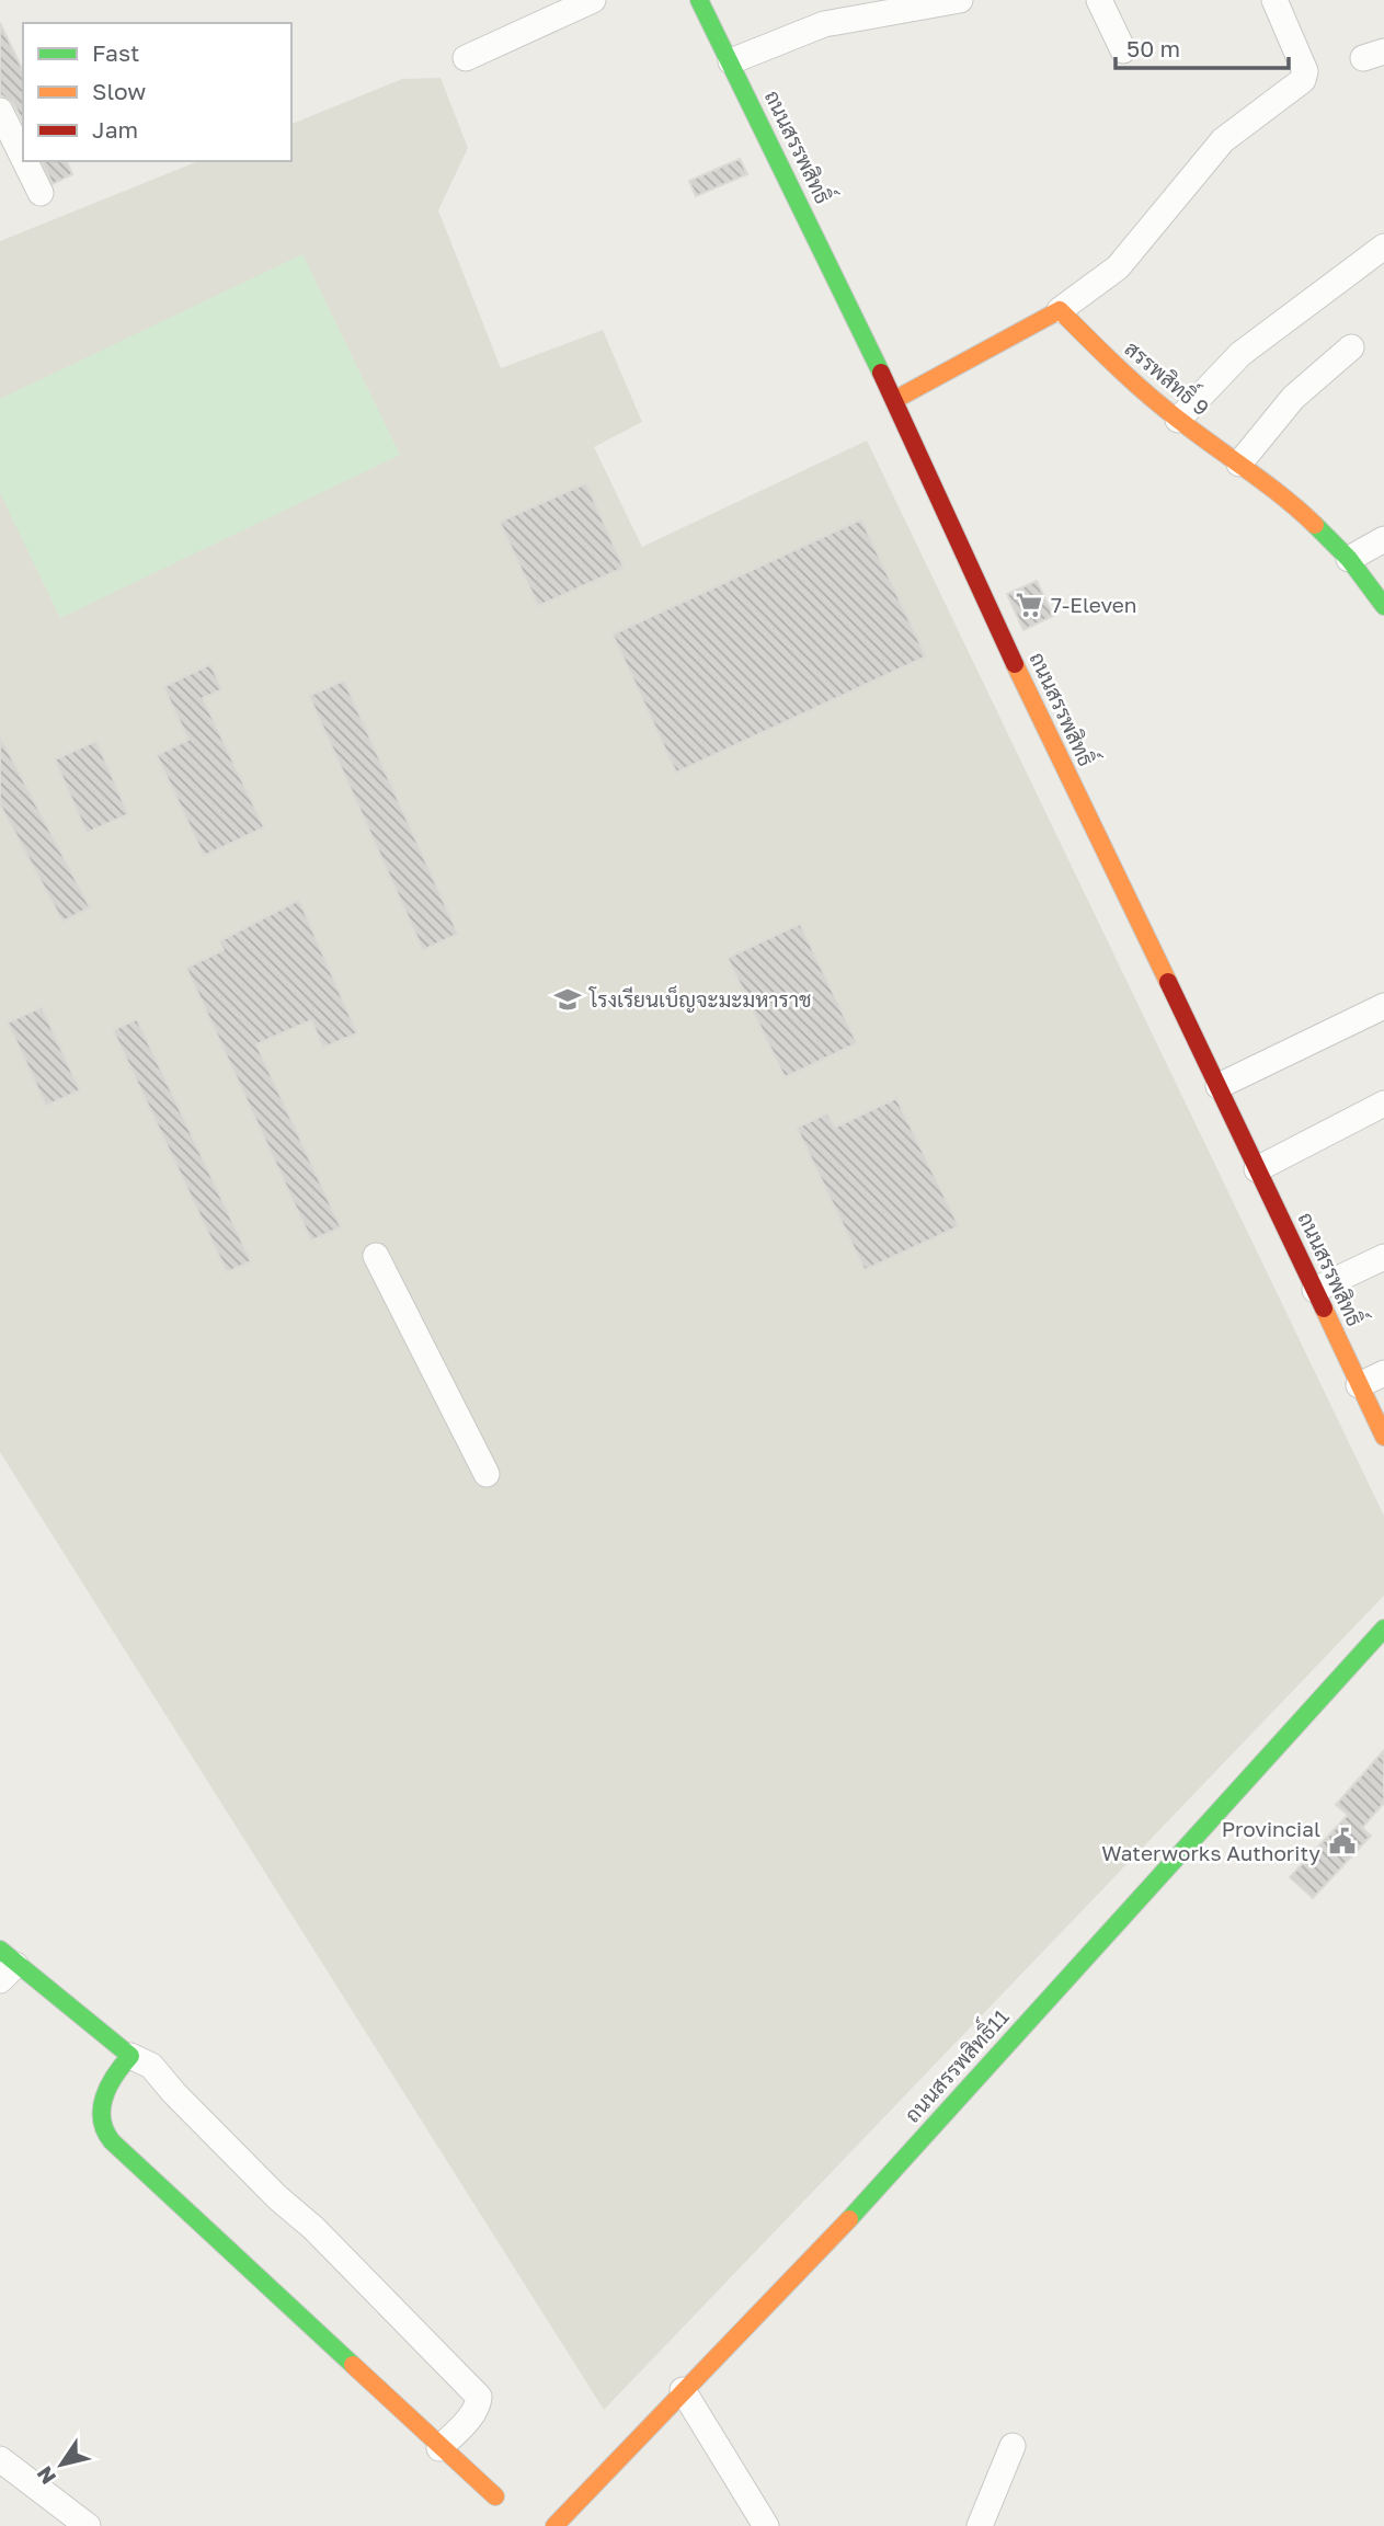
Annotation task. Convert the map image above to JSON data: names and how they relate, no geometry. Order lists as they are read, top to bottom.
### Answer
{
  "streets": {
    "street": ["ถนนสรรพสิทธิ์", "สรรพสิทธิ์ 9", "ถนนสรรพสิทธิ์11"]
  },
  "places": {
    "supermarket": ["7-Eleven"],
    "school or university": ["โรงเรียนเบ็ญจะมะมหาราช"],
    "public building": ["Provincial Waterworks Authority"]
  },
  "legend": ["Fast", "Slow", "Jam"],
  "scale_bar": "50 m",
  "north": "bottom left"
}
